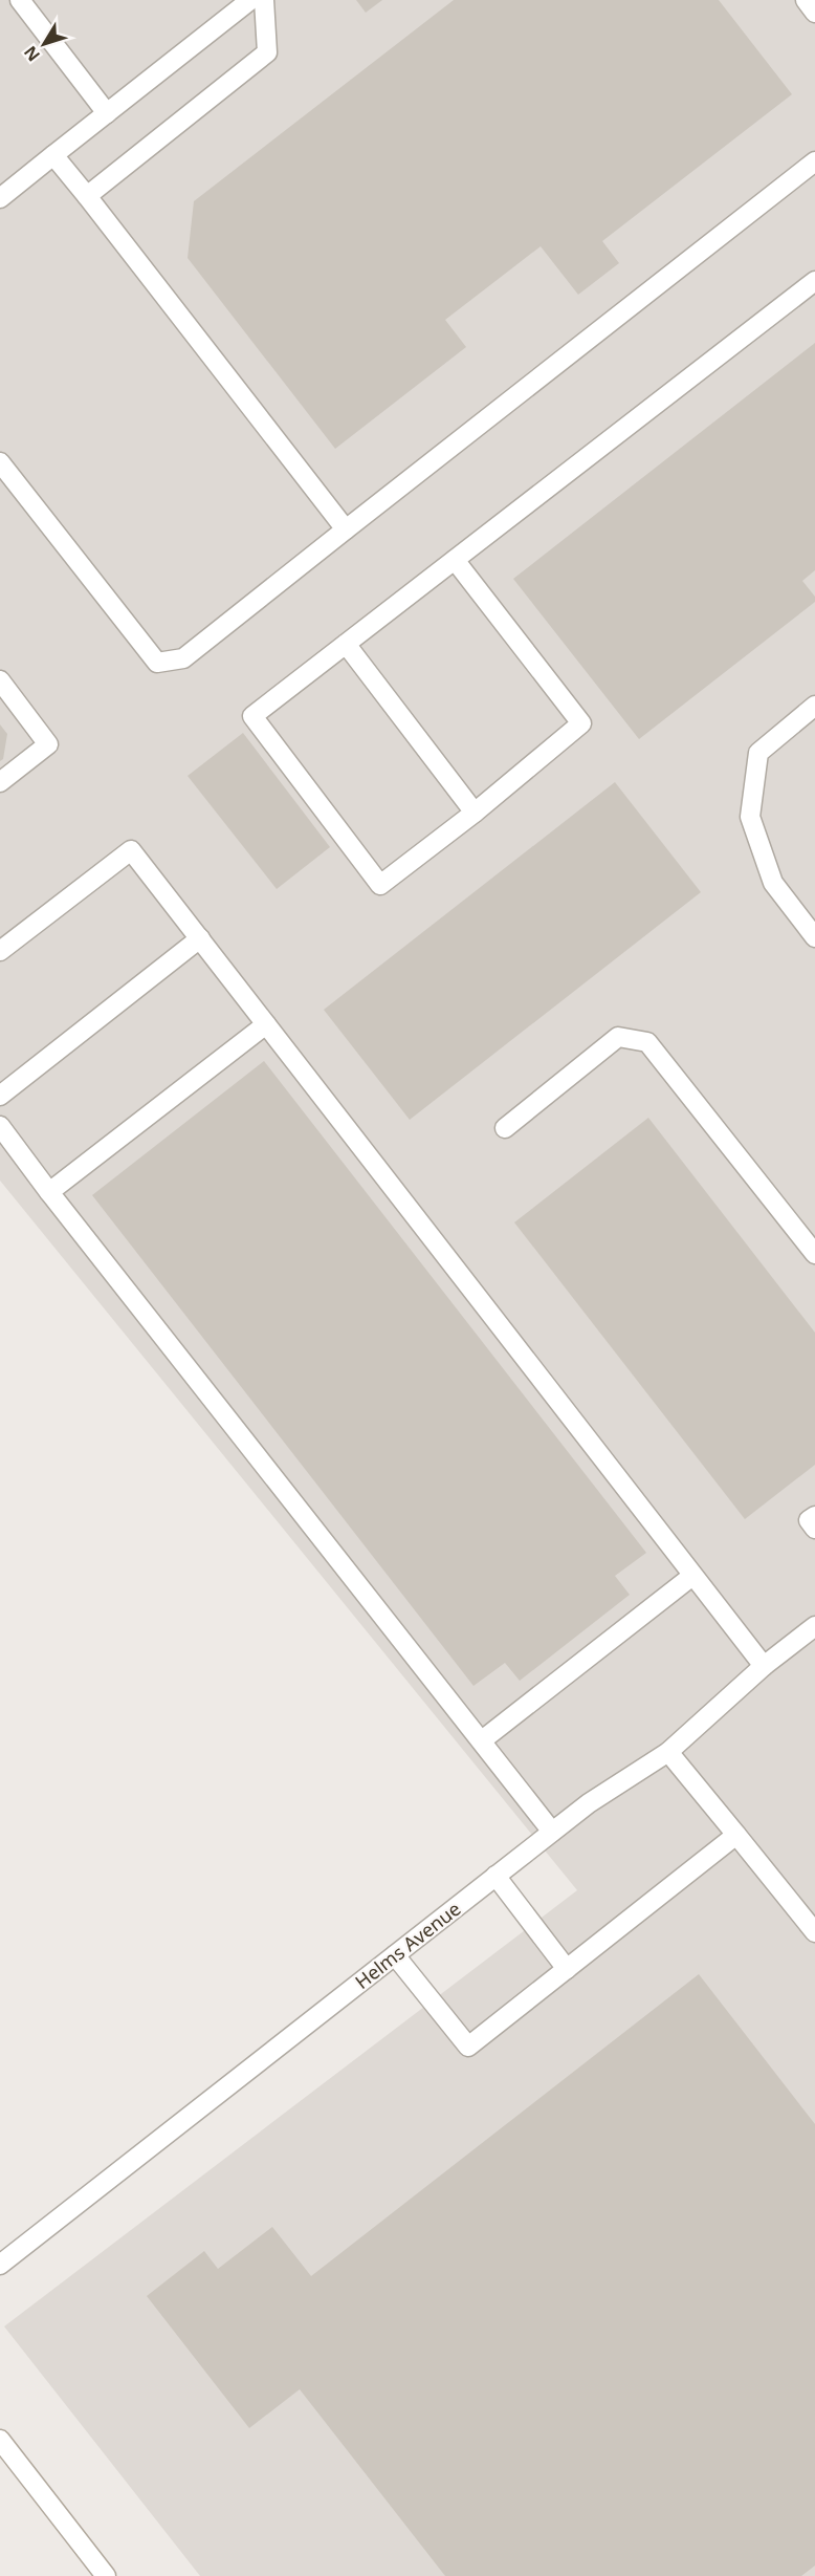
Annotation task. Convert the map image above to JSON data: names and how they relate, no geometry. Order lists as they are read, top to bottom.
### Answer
{
  "streets": {
    "street": ["Helms Avenue"]
  },
  "north": "bottom left"
}
